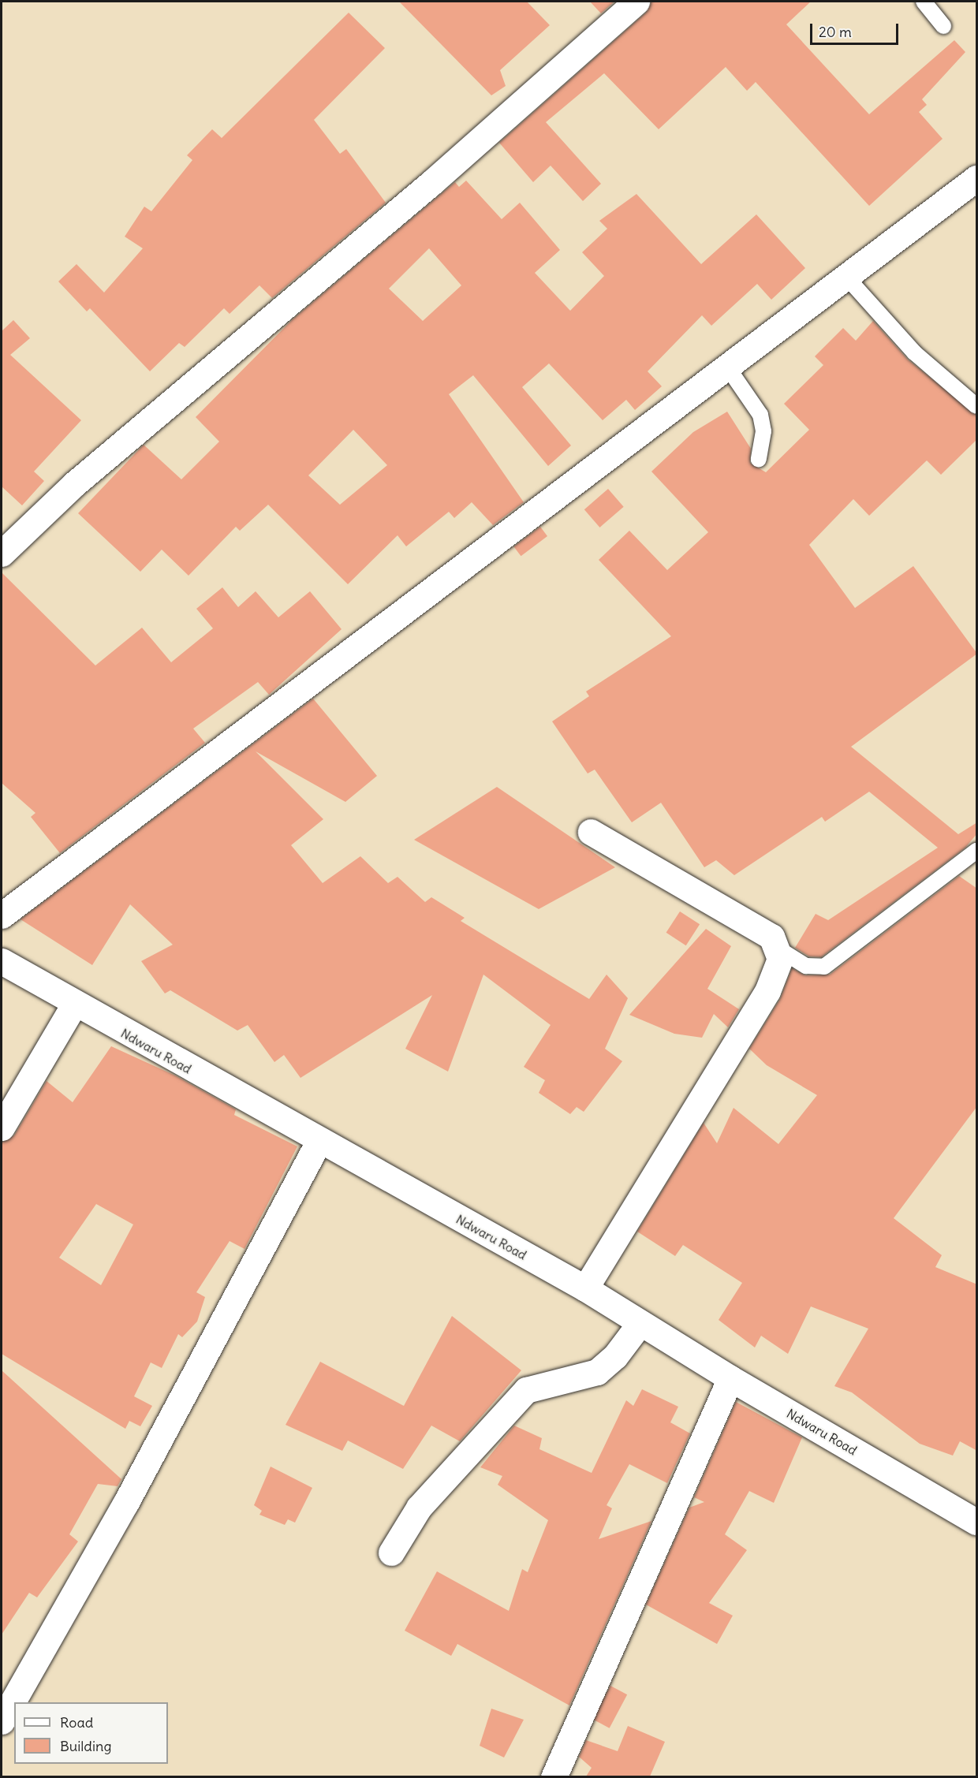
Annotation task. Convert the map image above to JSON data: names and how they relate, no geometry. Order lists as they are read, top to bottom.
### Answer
{
  "streets": {
    "street": ["Ndwaru Road"]
  },
  "legend": ["Road", "Building"],
  "scale_bar": "20 m"
}
